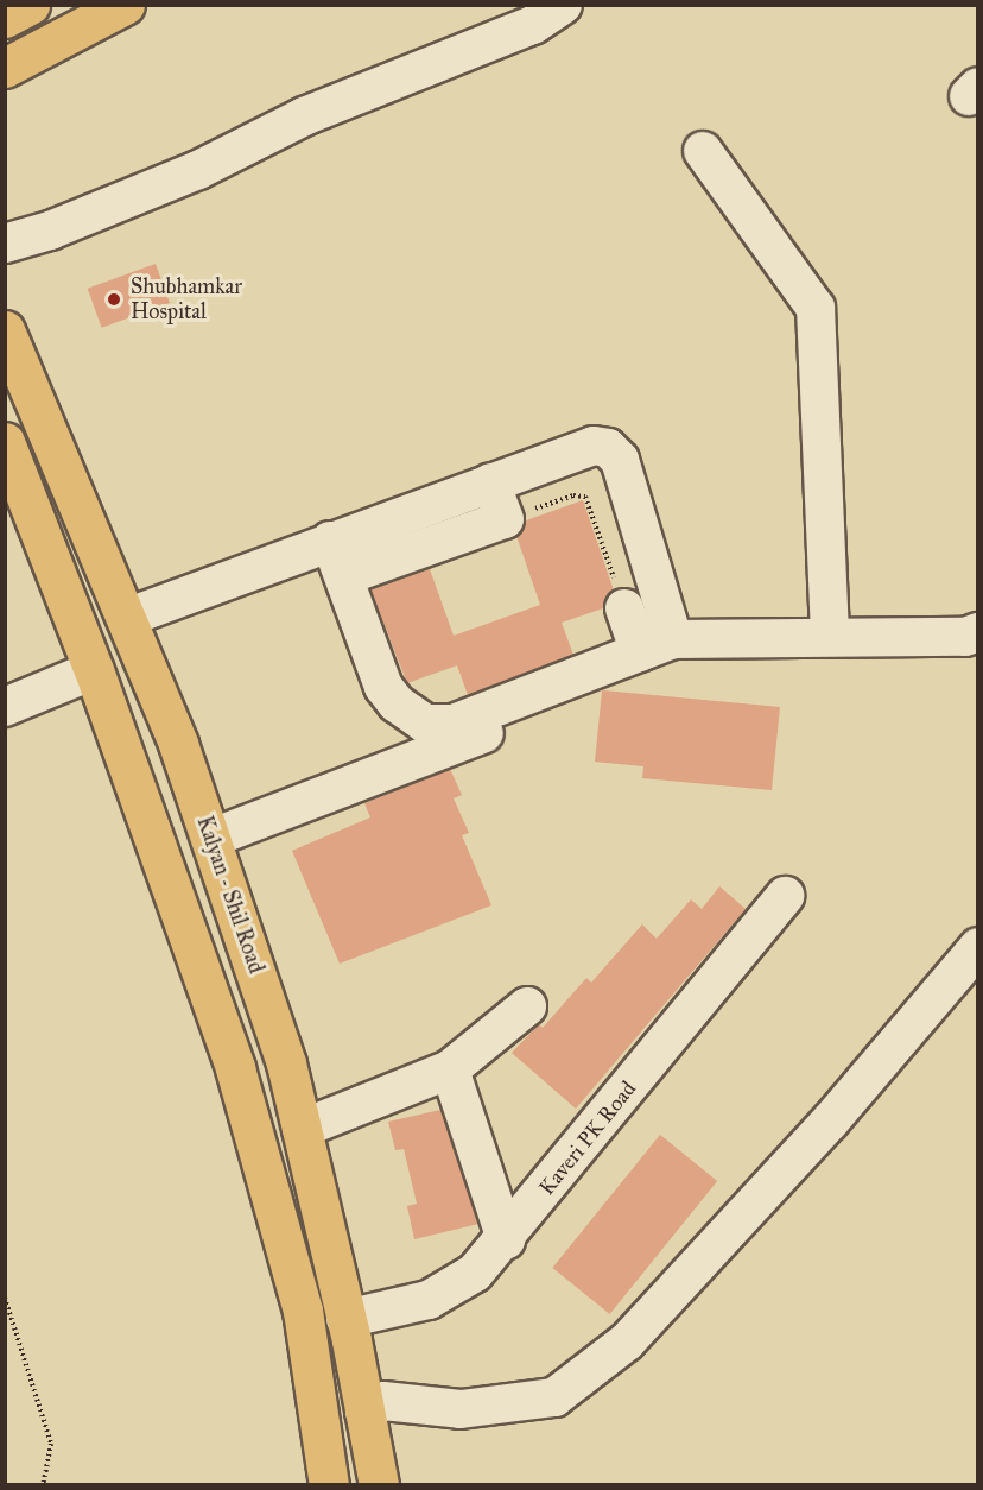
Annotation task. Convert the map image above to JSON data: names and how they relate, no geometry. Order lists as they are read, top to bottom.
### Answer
{
  "streets": {
    "main road": ["Kalyan - Shil Road"],
    "street": ["Kaveri PK Road"]
  },
  "crossings": [
    ["Kalyan - Shil Road", "Kaveri PK Road"]
  ],
  "places": ["Shubhamkar Hospital"]
}
